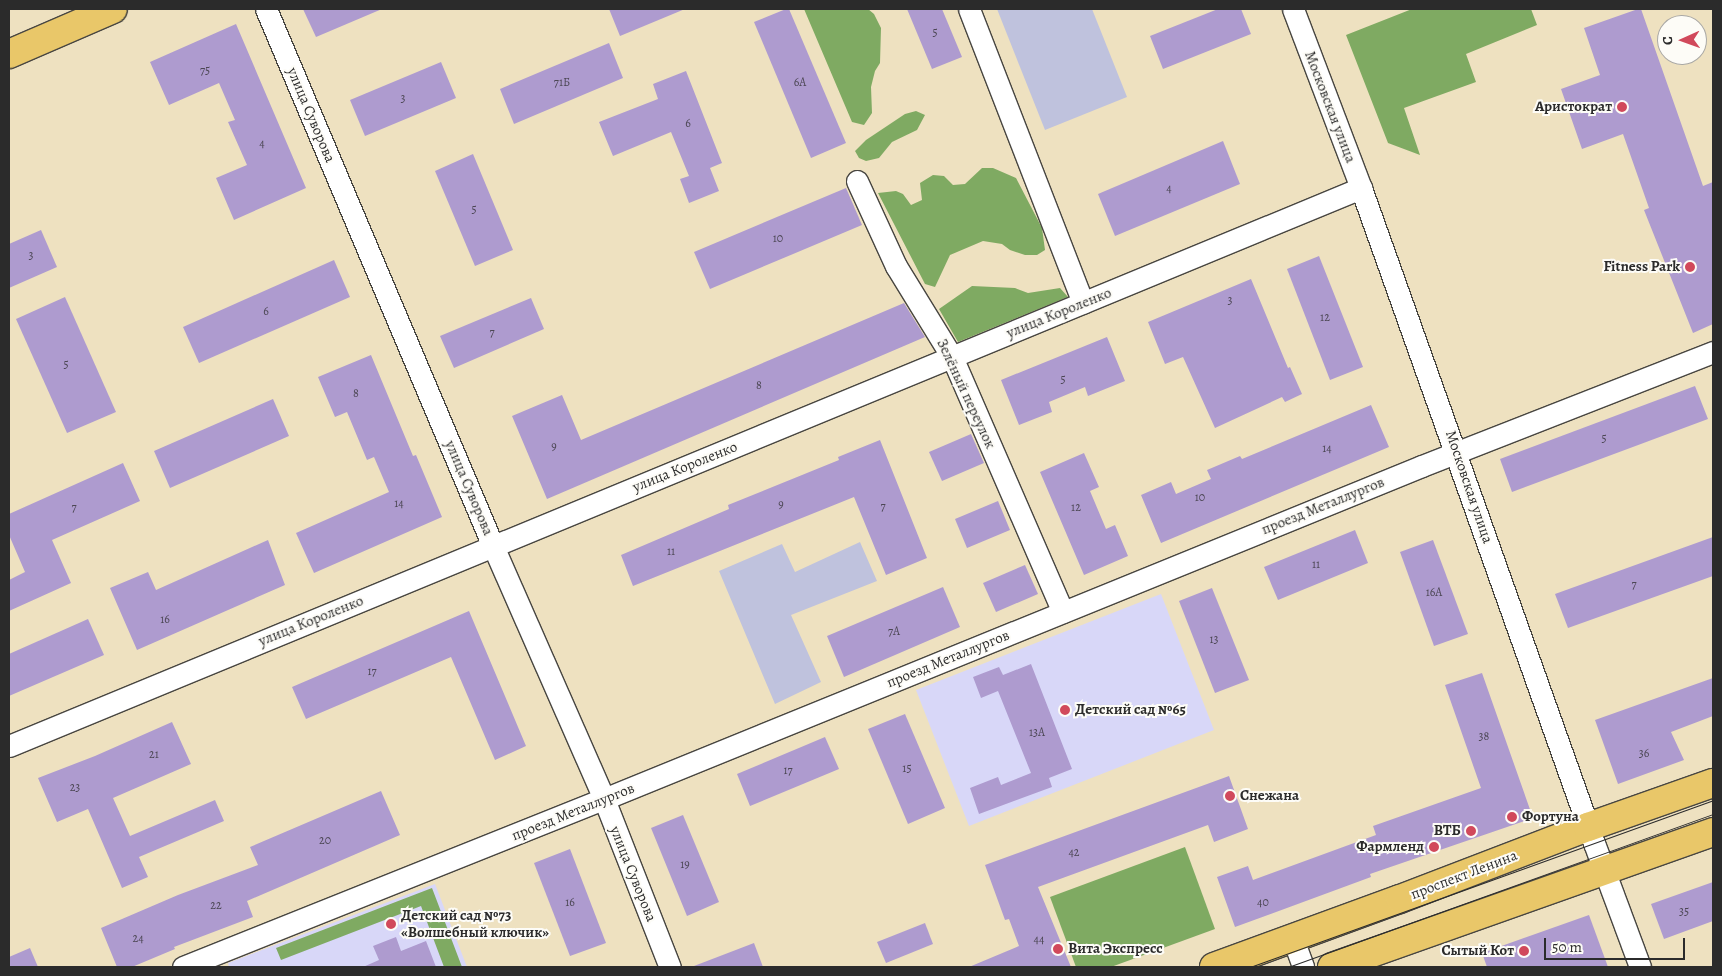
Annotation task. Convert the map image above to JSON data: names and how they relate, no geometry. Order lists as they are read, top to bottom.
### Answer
{
  "streets": {
    "main road": ["проспект Ленина"],
    "street": [
      "Московская улица",
      "улица Суворова",
      "улица Короленко",
      "Зелёный переулок",
      "проезд Металлургов"
    ]
  },
  "crossings": [
    ["Московская улица", "улица Короленко"],
    ["Московская улица", "проезд Металлургов"],
    ["Московская улица", "проспект Ленина"],
    ["улица Суворова", "улица Короленко"],
    ["улица Суворова", "проезд Металлургов"],
    ["улица Короленко", "Зелёный переулок"],
    ["Зелёный переулок", "проезд Металлургов"]
  ],
  "places": [
    "Аристократ",
    "Fitness Park",
    "Детский сад №65",
    "Снежана",
    "Фортуна",
    "ВТБ",
    "Фармленд",
    "Детский сад №73 «Волшебный ключик»",
    "Вита Экспресс",
    "Сытый Кот"
  ],
  "house_numbers": [
    "5",
    "75",
    "71Б",
    "6А",
    "3",
    "6",
    "4",
    "4",
    "5",
    "10",
    "3",
    "3",
    "6",
    "12",
    "7",
    "5",
    "5",
    "8",
    "8",
    "5",
    "9",
    "14",
    "10",
    "14",
    "9",
    "7",
    "7",
    "12",
    "11",
    "11",
    "7",
    "16А",
    "16",
    "7А",
    "13",
    "17",
    "13А",
    "38",
    "36",
    "21",
    "15",
    "17",
    "23",
    "20",
    "42",
    "19",
    "16",
    "40",
    "22",
    "35",
    "24",
    "44"
  ],
  "scale_bar": "50 m",
  "north": "left"
}
